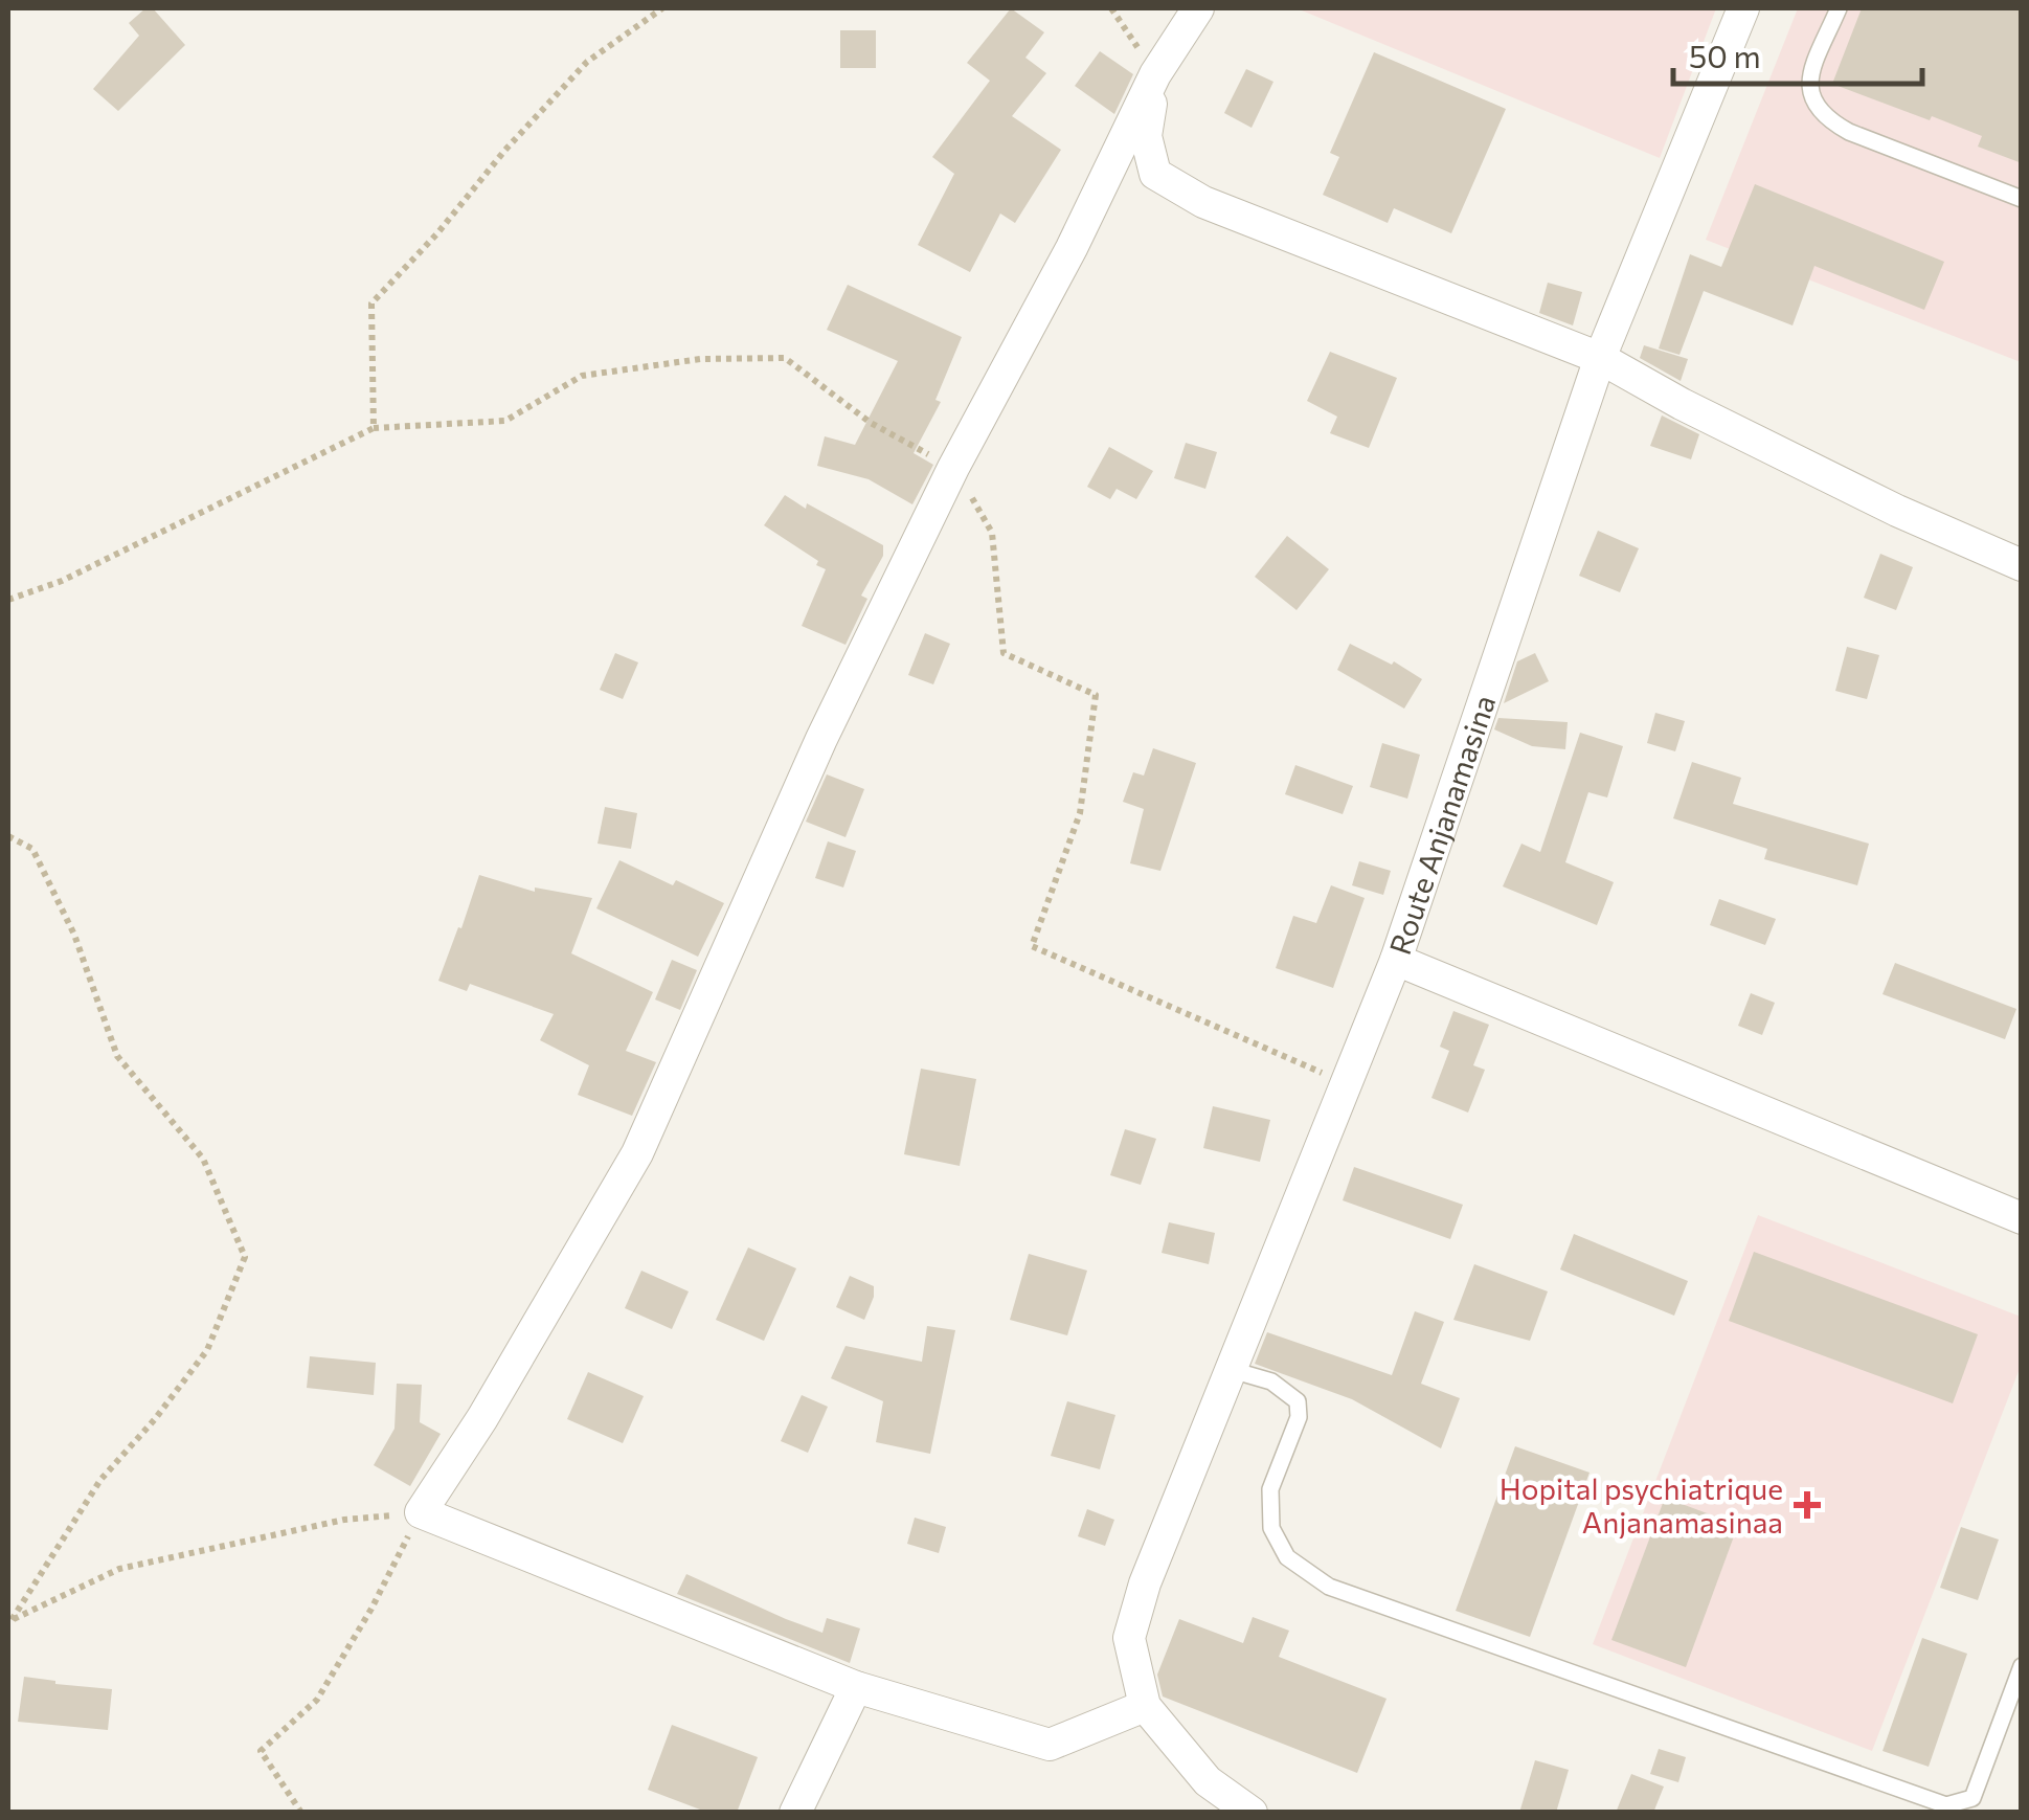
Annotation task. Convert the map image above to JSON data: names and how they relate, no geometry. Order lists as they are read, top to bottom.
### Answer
{
  "streets": {
    "street": ["Route Anjanamasina"]
  },
  "places": {
    "health": ["Hopital psychiatrique Anjanamasinaa"]
  },
  "scale_bar": "50 m"
}
